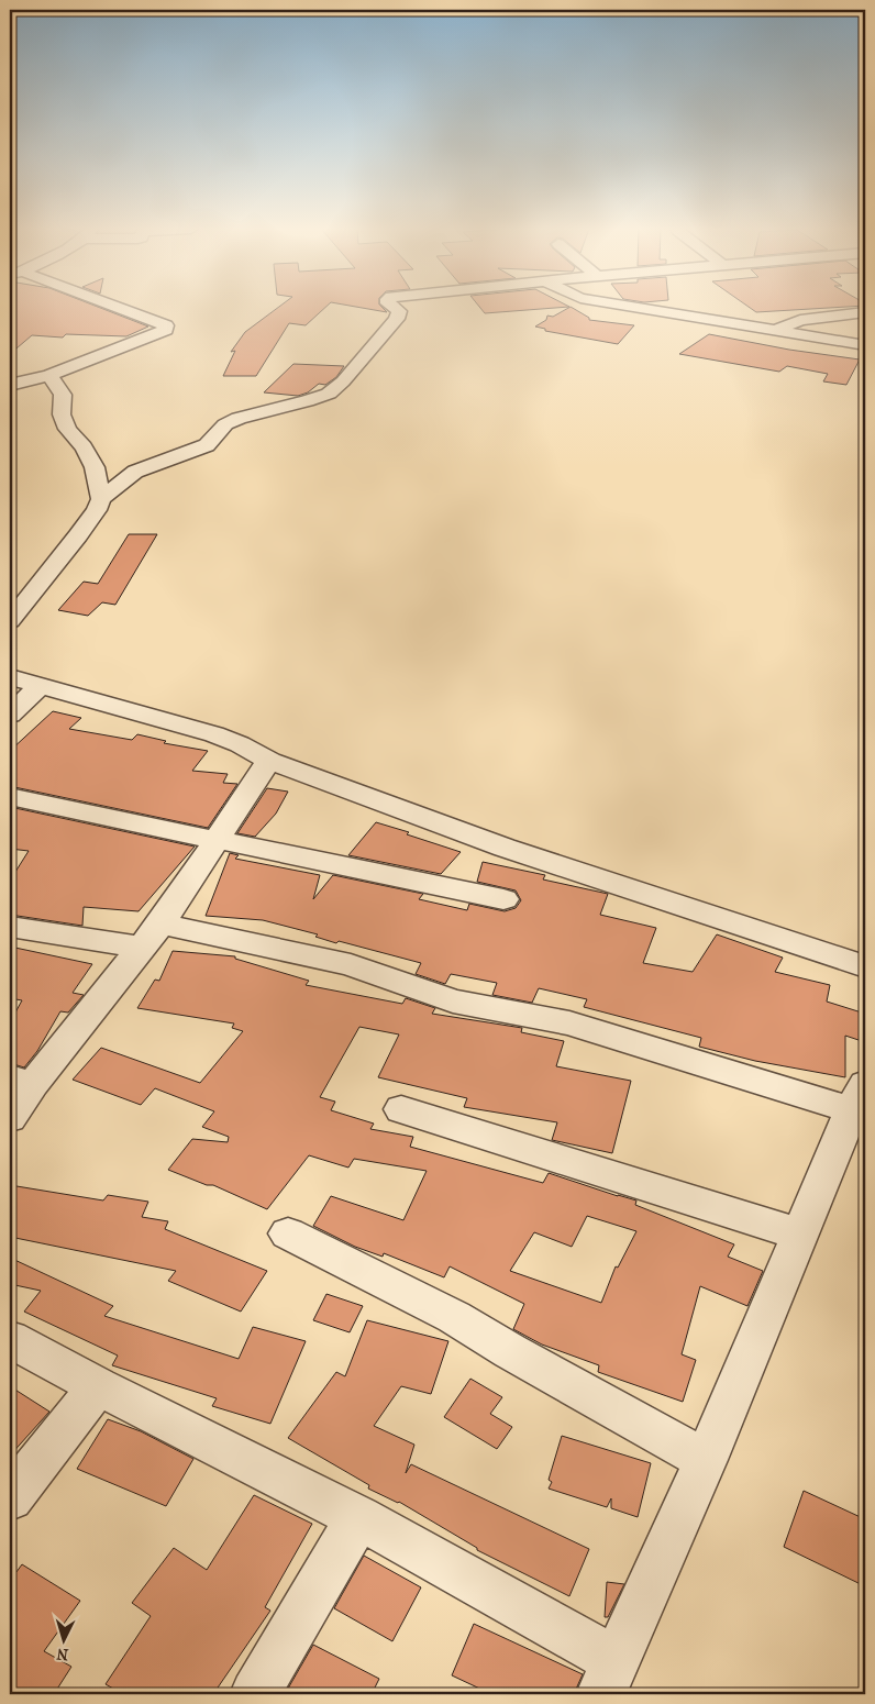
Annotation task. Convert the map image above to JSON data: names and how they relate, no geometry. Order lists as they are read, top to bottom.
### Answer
{
  "north": "bottom"
}
